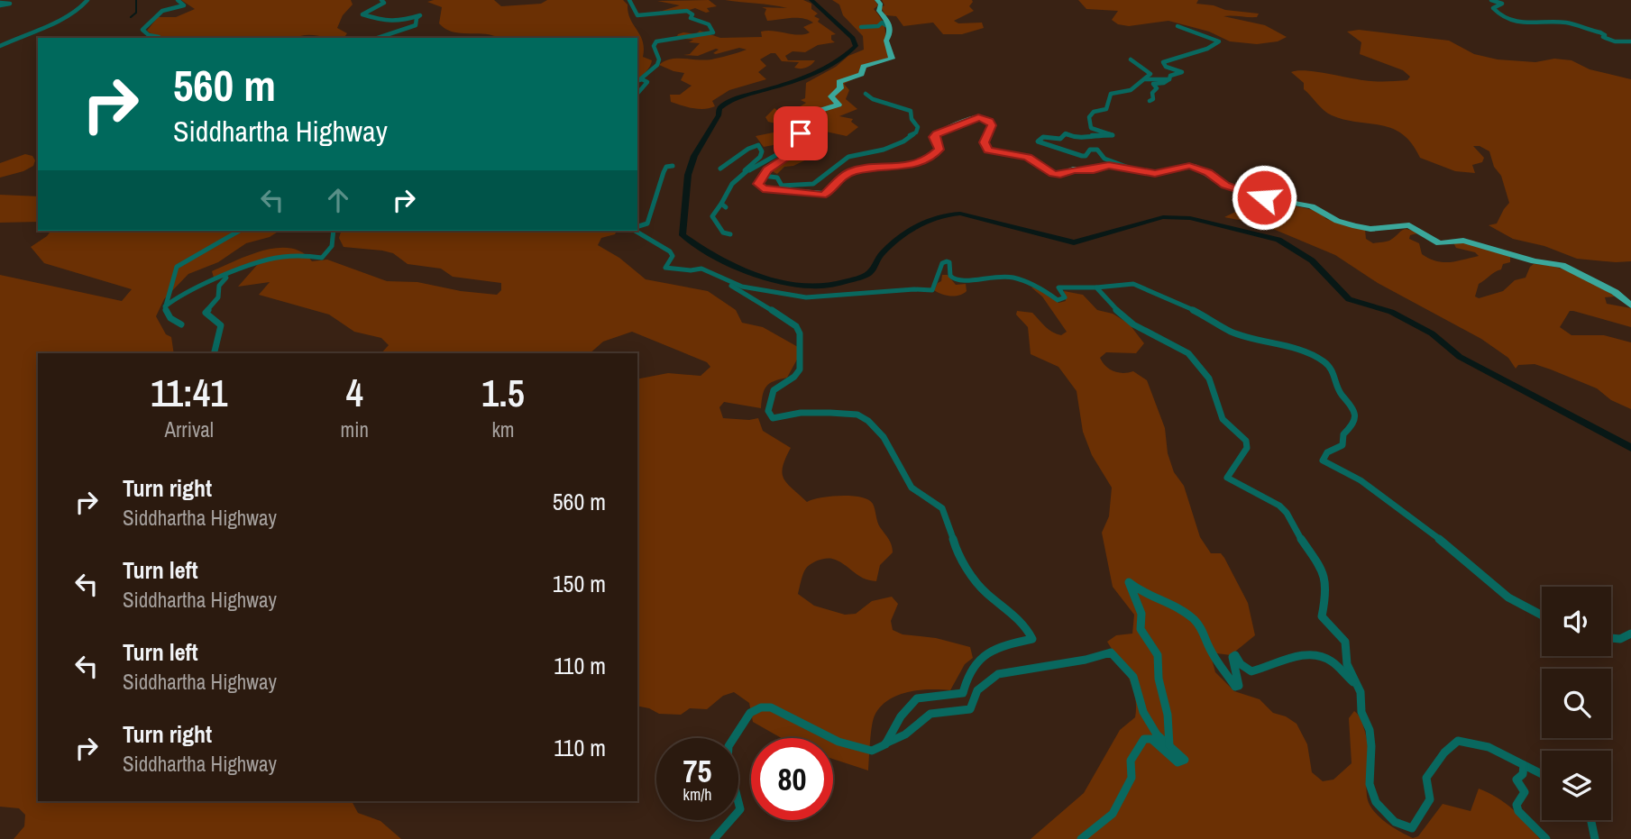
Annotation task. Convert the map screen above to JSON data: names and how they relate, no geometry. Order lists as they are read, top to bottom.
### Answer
{
  "page": {
    "turn": ["560 m", "Siddhartha Highway"],
    "eta": [
      "11:41",
      "Arrival",
      "4",
      "min",
      "1.5",
      "km"
    ],
    "list": [
      {
        "name": "Turn right",
        "note": "Siddhartha Highway",
        "value": "560 m"
      },
      {
        "name": "Turn left",
        "note": "Siddhartha Highway",
        "value": "150 m"
      },
      {
        "name": "Turn left",
        "note": "Siddhartha Highway",
        "value": "110 m"
      },
      {
        "name": "Turn right",
        "note": "Siddhartha Highway",
        "value": "110 m"
      }
    ],
    "speed": "75 km/h",
    "limit": "80"
  }
}
